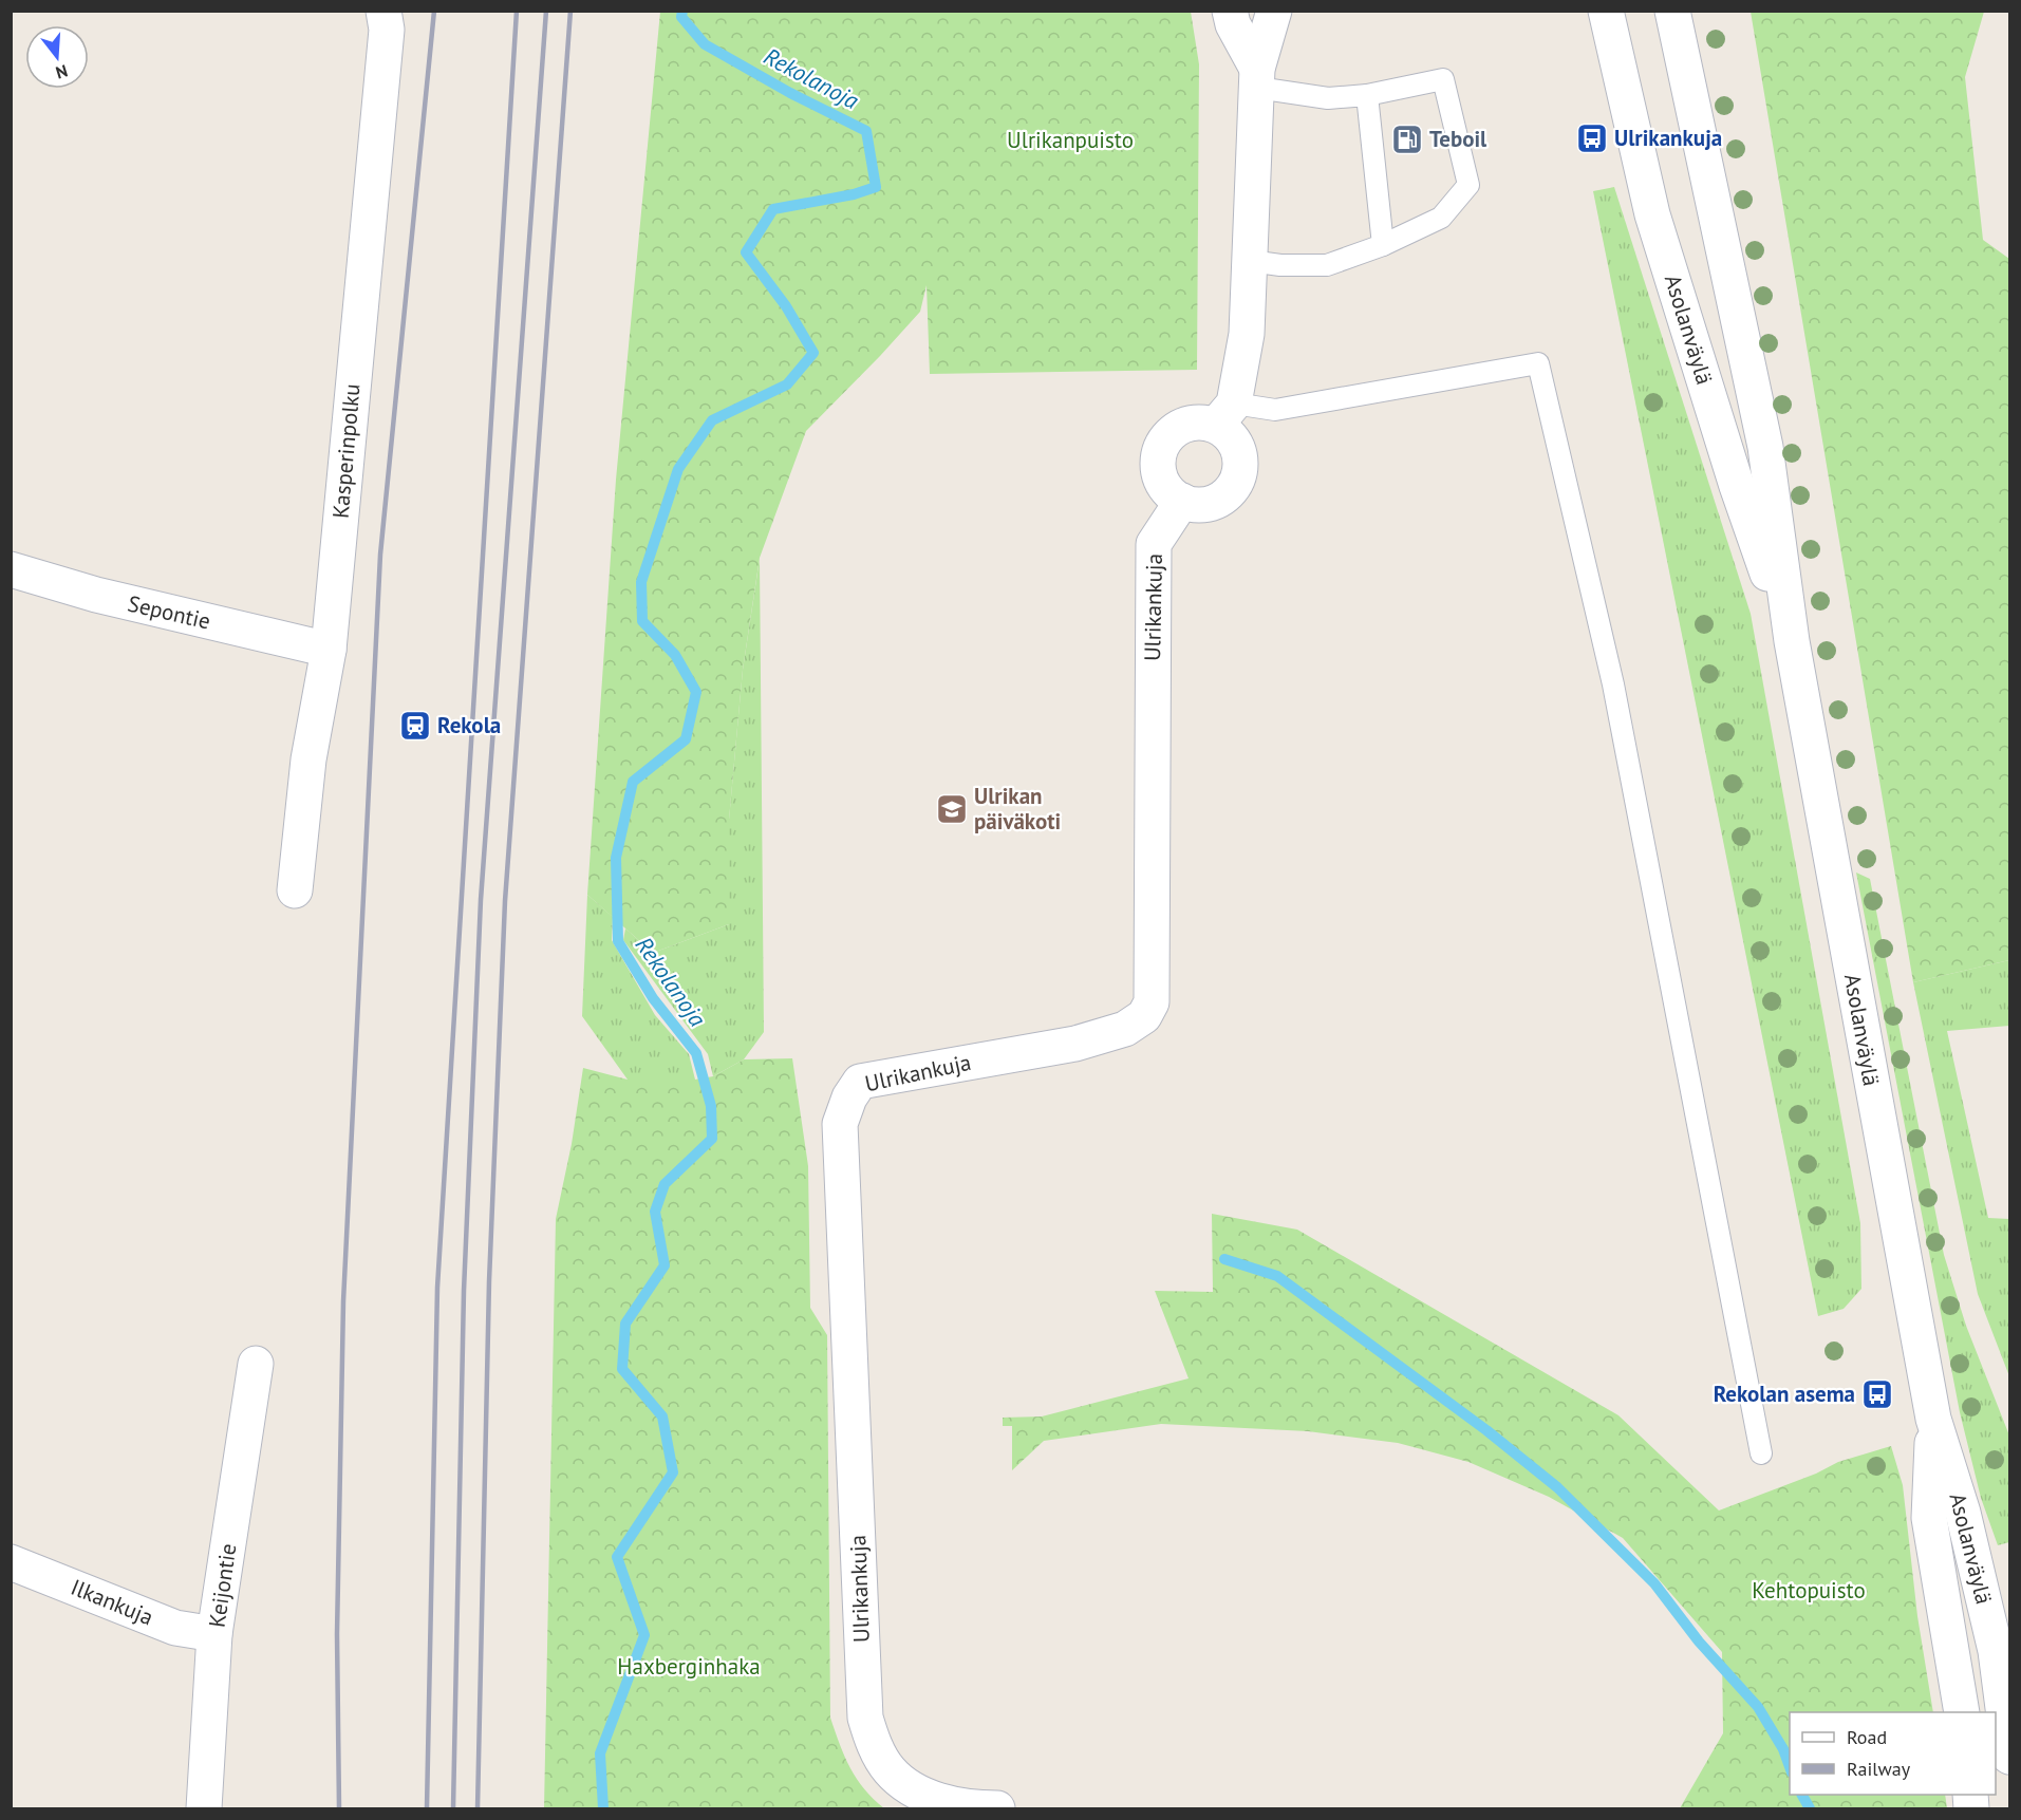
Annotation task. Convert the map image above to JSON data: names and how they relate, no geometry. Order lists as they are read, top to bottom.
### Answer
{
  "streets": {
    "street": [
      "Asolanväylä",
      "Kasperinpolku",
      "Ulrikankuja",
      "Sepontie",
      "Keijontie",
      "Ilkankuja"
    ]
  },
  "crossings": [
    ["Kasperinpolku", "Sepontie"],
    ["Keijontie", "Ilkankuja"]
  ],
  "water": ["Rekolanoja"],
  "parks": ["Ulrikanpuisto", "Kehtopuisto", "Haxberginhaka"],
  "places": {
    "bus stop": ["Ulrikankuja", "Rekolan asema"],
    "fuel station": ["Teboil"],
    "station": ["Rekola"],
    "school or university": ["Ulrikan päiväkoti"]
  },
  "legend": ["Road", "Railway"],
  "north": "bottom"
}
